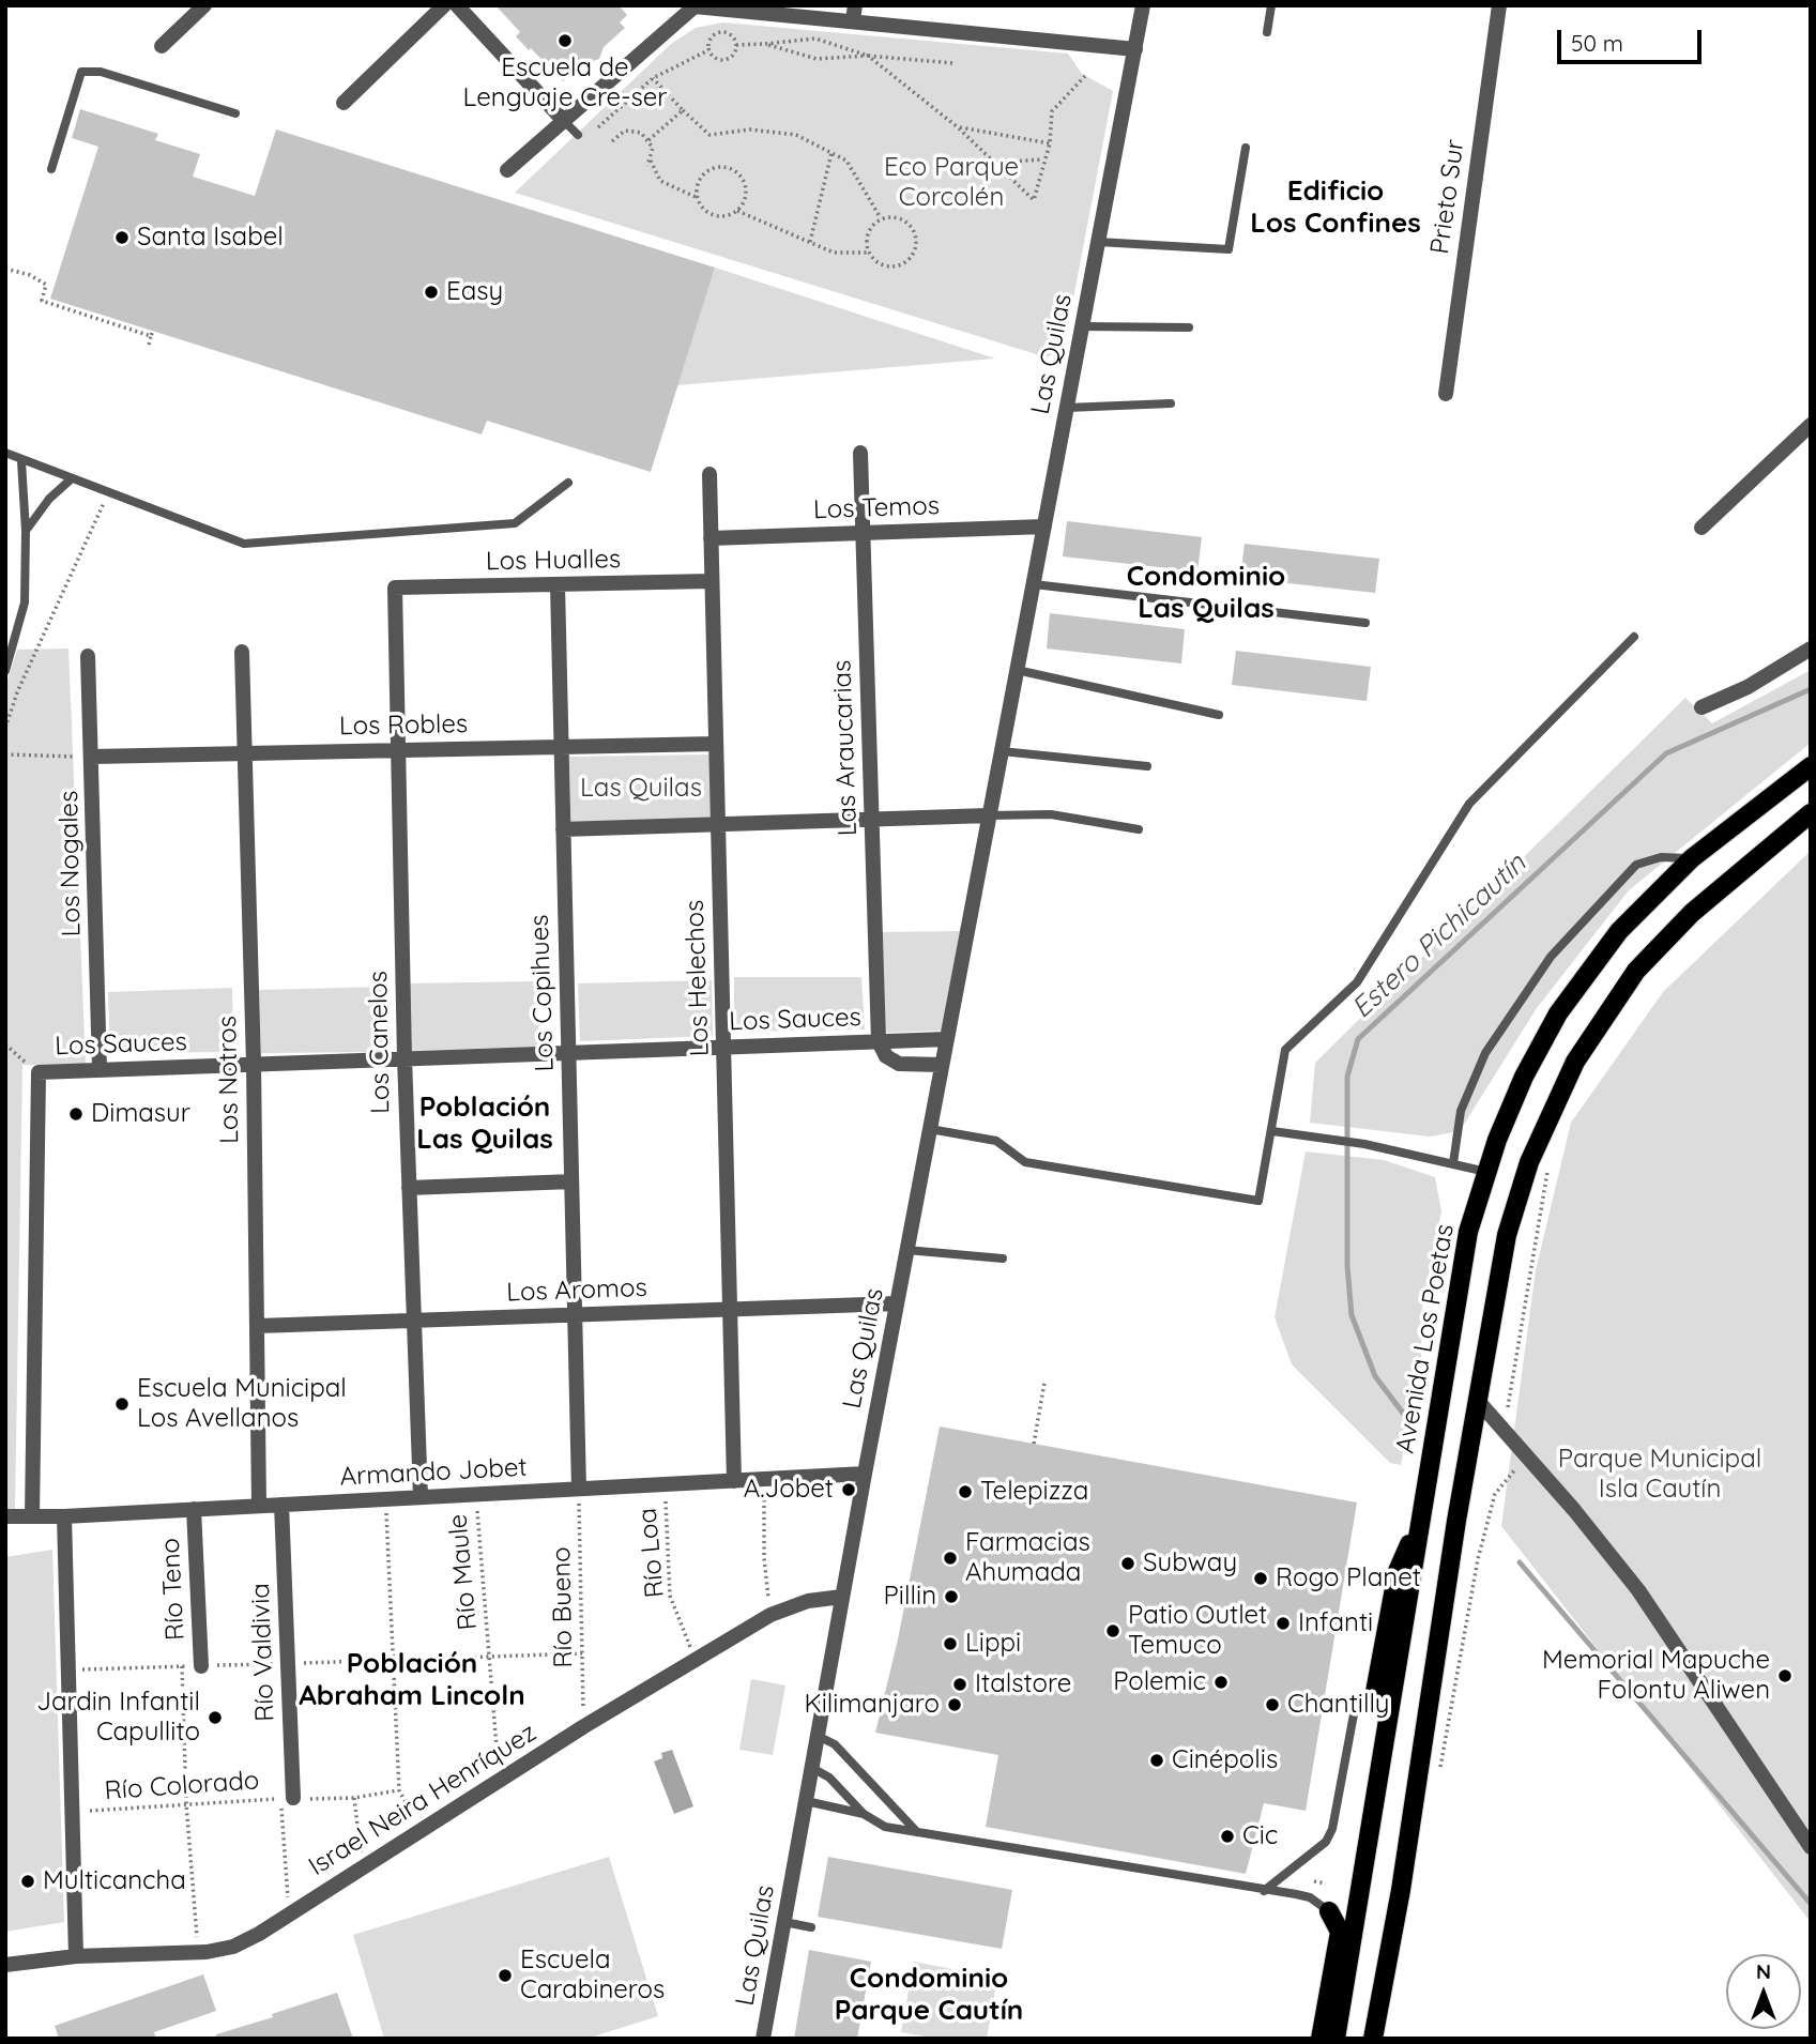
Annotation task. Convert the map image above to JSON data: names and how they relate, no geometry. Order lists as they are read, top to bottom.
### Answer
{
  "streets": {
    "main road": ["Avenida Los Poetas"],
    "street": [
      "Prieto Sur",
      "Las Quilas",
      "Los Temos",
      "Los Hualles",
      "Los Robles",
      "Las Araucarias",
      "Los Nogales",
      "Los Helechos",
      "Los Copihues",
      "Los Sauces",
      "Los Canelos",
      "Los Notros",
      "Los Aromos",
      "Armando Jobet",
      "Río Teno",
      "Río Valdivia",
      "Israel Neira Henríquez"
    ],
    "path": [
      "Río Loa",
      "Río Maule",
      "Río Bueno",
      "Río Colorado"
    ]
  },
  "crossings": [
    ["Las Quilas", "Los Temos"],
    ["Las Quilas", "Los Sauces"],
    ["Las Quilas", "Los Aromos"],
    ["Las Quilas", "Armando Jobet"],
    ["Las Quilas", "Israel Neira Henríquez"],
    ["Los Temos", "Las Araucarias"],
    ["Los Temos", "Los Helechos"],
    ["Los Hualles", "Los Helechos"],
    ["Los Hualles", "Los Copihues"],
    ["Los Hualles", "Los Canelos"],
    ["Los Robles", "Los Nogales"],
    ["Los Robles", "Los Helechos"],
    ["Los Robles", "Los Copihues"],
    ["Los Robles", "Los Canelos"],
    ["Los Robles", "Los Notros"],
    ["Las Araucarias", "Los Sauces"],
    ["Los Nogales", "Los Sauces"],
    ["Los Helechos", "Los Sauces"],
    ["Los Helechos", "Los Aromos"],
    ["Los Helechos", "Armando Jobet"],
    ["Los Copihues", "Los Sauces"],
    ["Los Copihues", "Los Aromos"],
    ["Los Copihues", "Armando Jobet"],
    ["Los Copihues", "Río Bueno"],
    ["Los Sauces", "Los Canelos"],
    ["Los Sauces", "Los Notros"],
    ["Los Canelos", "Los Aromos"],
    ["Los Canelos", "Armando Jobet"],
    ["Los Notros", "Los Aromos"],
    ["Los Notros", "Armando Jobet"],
    ["Armando Jobet", "Río Loa"],
    ["Armando Jobet", "Río Maule"],
    ["Armando Jobet", "Río Teno"],
    ["Armando Jobet", "Río Bueno"],
    ["Armando Jobet", "Río Valdivia"],
    ["Río Loa", "Israel Neira Henríquez"],
    ["Río Maule", "Israel Neira Henríquez"],
    ["Río Teno", "Río Colorado"],
    ["Río Teno", "Israel Neira Henríquez"],
    ["Río Bueno", "Israel Neira Henríquez"],
    ["Río Valdivia", "Río Colorado"]
  ],
  "districts": [
    "Edificio Los Confines",
    "Condominio Las Quilas",
    "Población Las Quilas",
    "Población Abraham Lincoln",
    "Condominio Parque Cautín"
  ],
  "water": ["Estero Pichicautín"],
  "parks": ["Eco Parque Corcolén", "Las Quilas", "Parque Municipal Isla Cautín"],
  "places": [
    "Escuela de Lenguaje Cre-ser",
    "Santa Isabel",
    "Easy",
    "Dimasur",
    "Escuela Municipal Los Avellanos",
    "A.Jobet",
    "Telepizza",
    "Farmacias Ahumada",
    "Subway",
    "Rogo Planet",
    "Pillin",
    "Infanti",
    "Patio Outlet Temuco",
    "Lippi",
    "Memorial Mapuche Folontu Aliwen",
    "Polemic",
    "Italstore",
    "Kilimanjaro",
    "Chantilly",
    "Jardin Infantil Capullito",
    "Cinépolis",
    "Cic",
    "Multicancha",
    "Escuela Carabineros"
  ],
  "scale_bar": "50 m",
  "north": "top"
}
